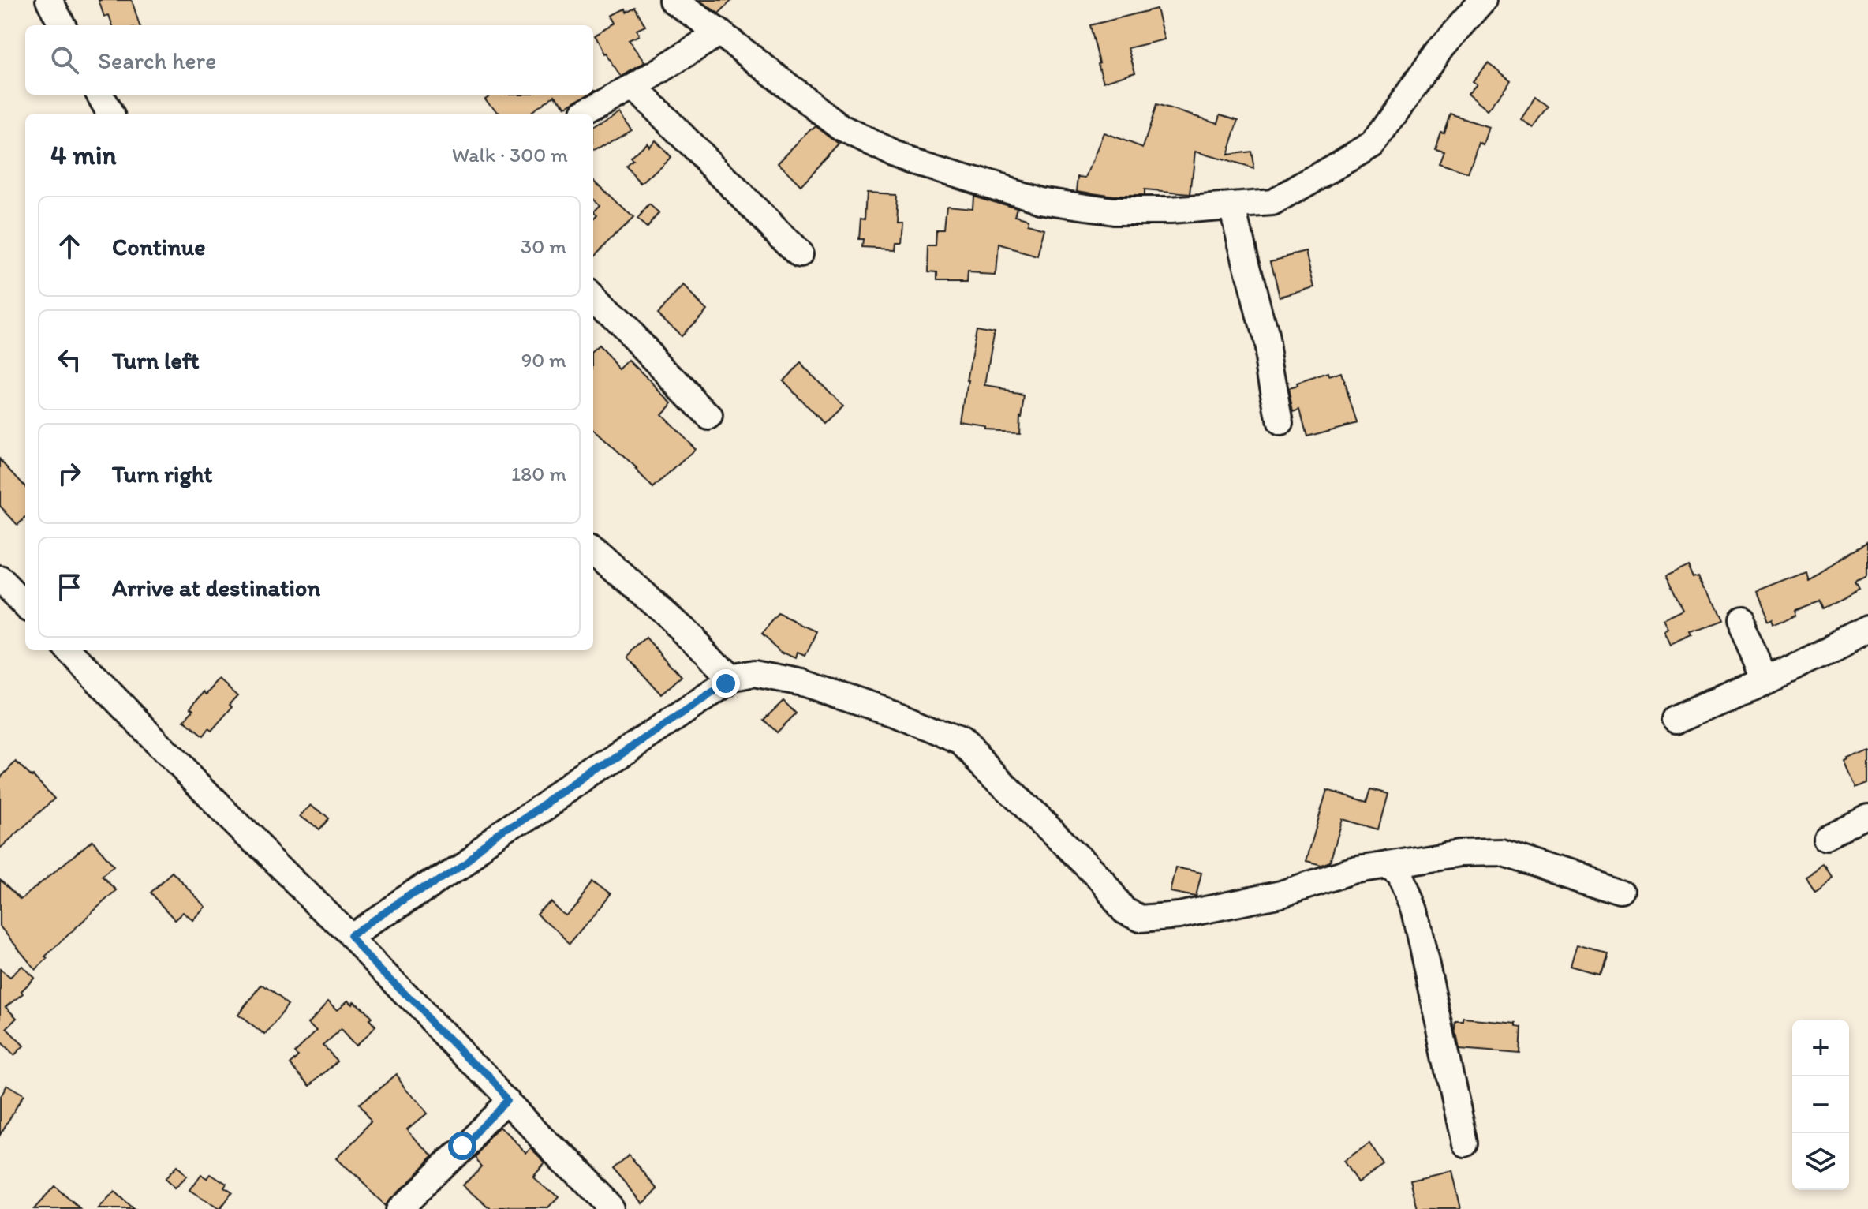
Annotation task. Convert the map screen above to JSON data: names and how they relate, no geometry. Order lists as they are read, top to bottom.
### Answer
{
  "page": {
    "search": "Search here",
    "heading": ["4 min", "Walk · 300 m"],
    "list": [
      ["Continue", "30 m"],
      ["Turn left", "90 m"],
      ["Turn right", "180 m"],
      "Arrive at destination"
    ],
    "map_buttons": ["+", "−"]
  }
}
